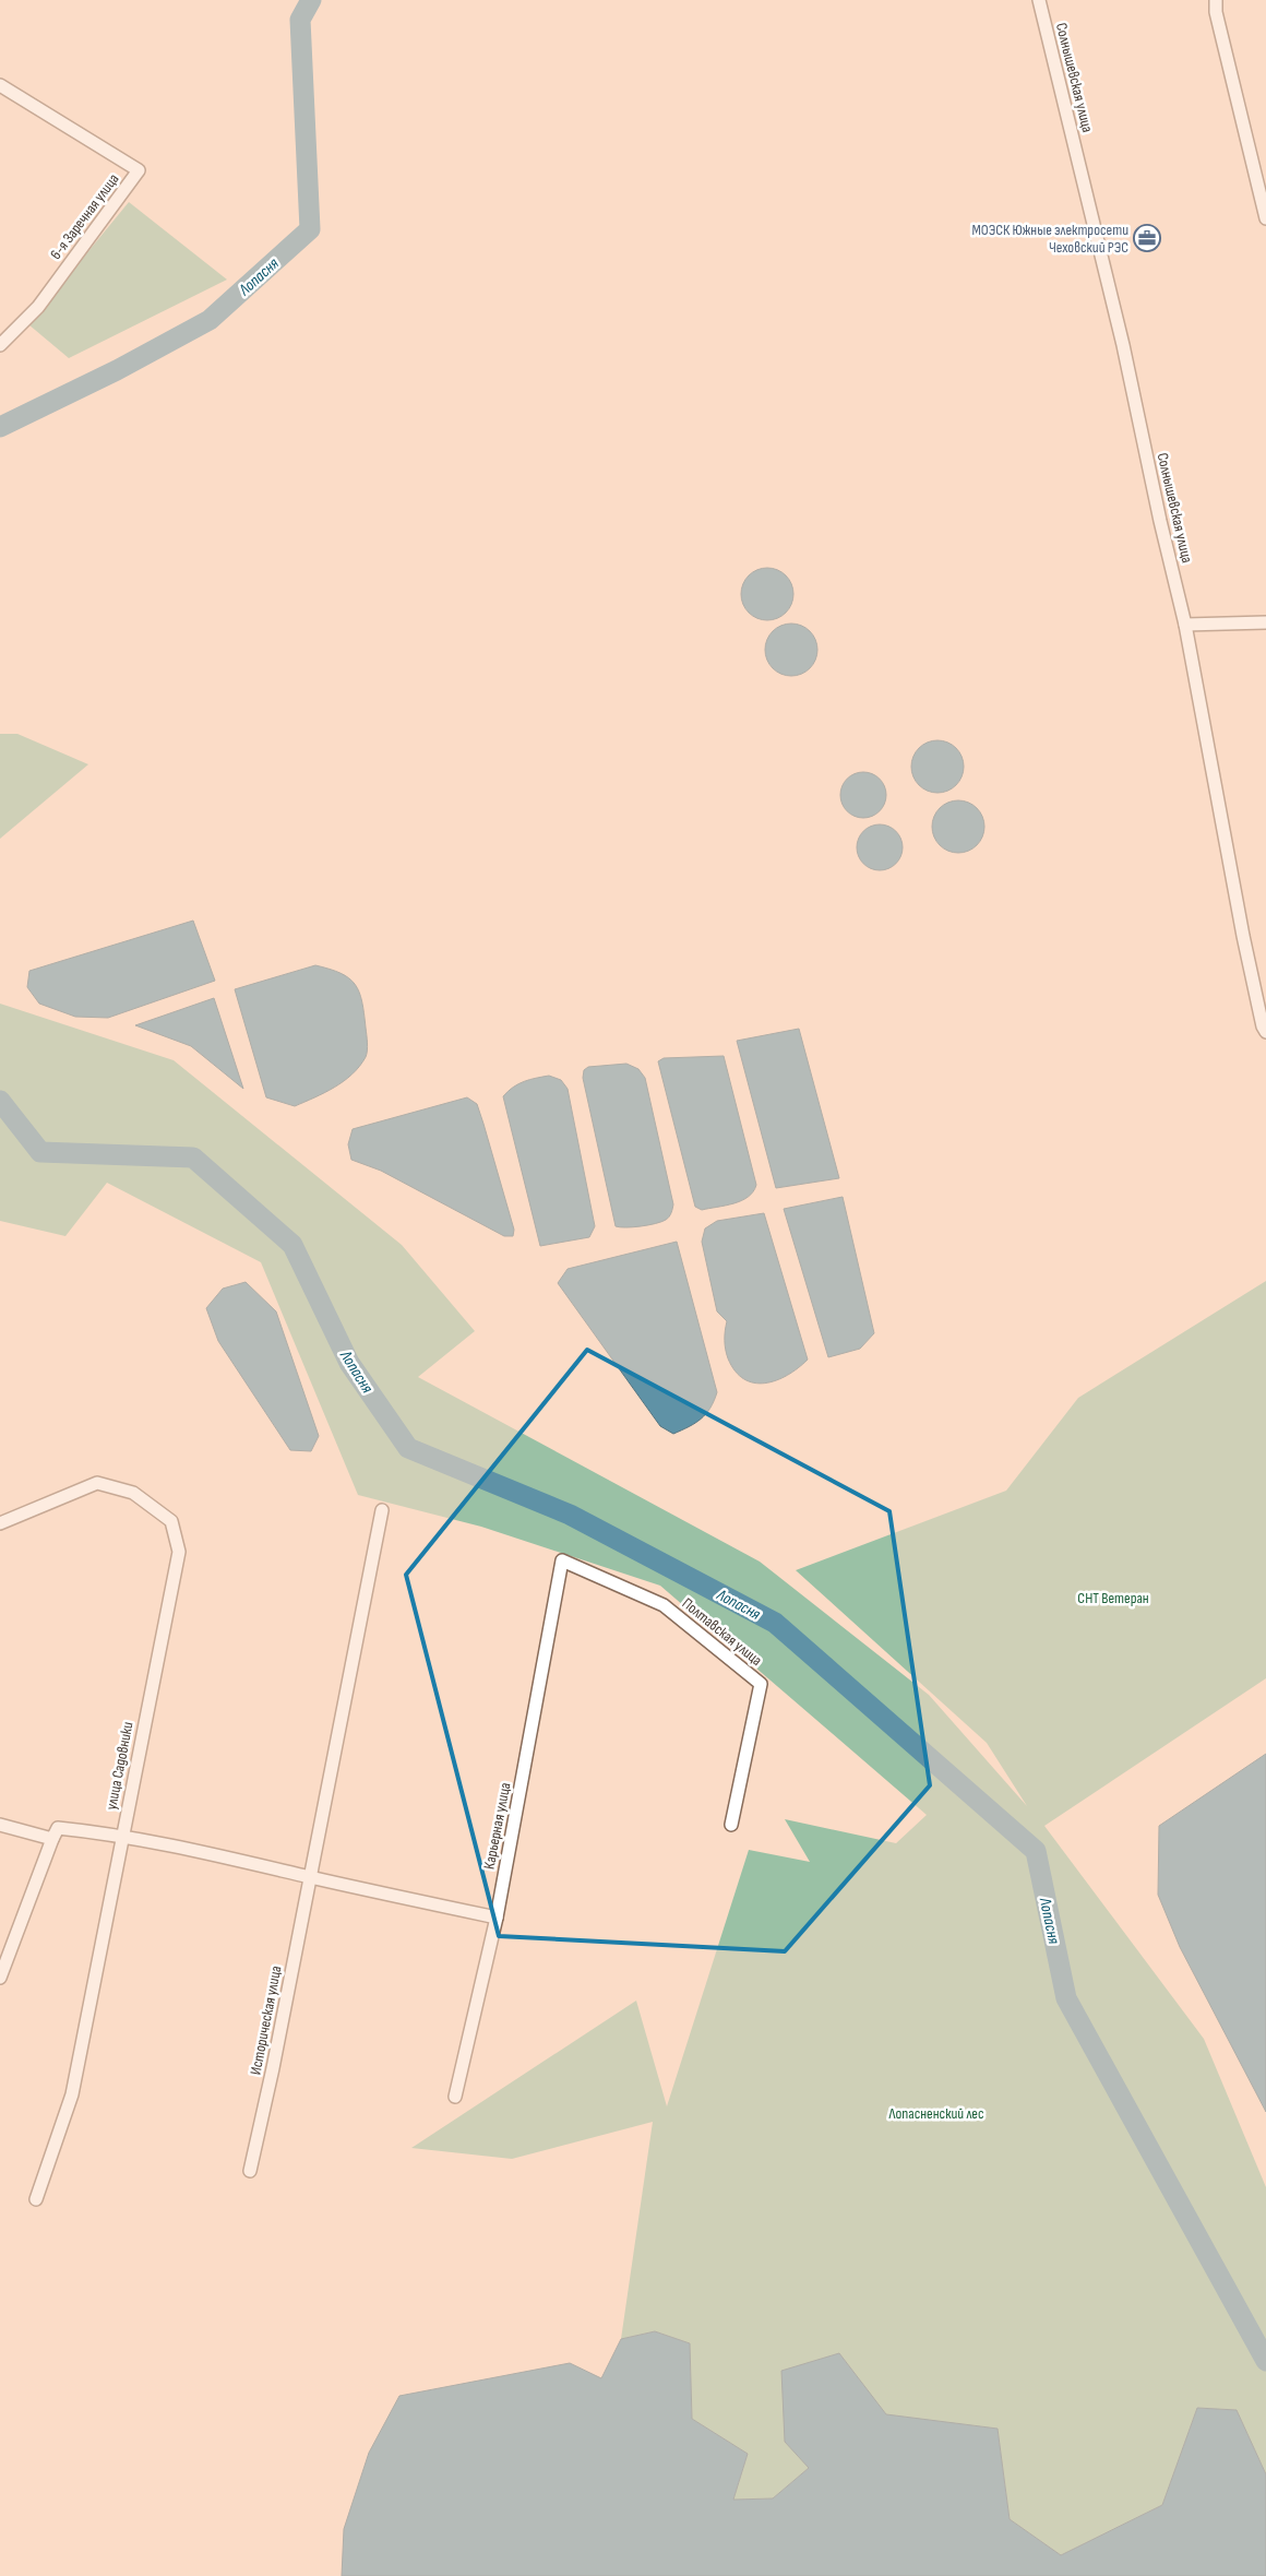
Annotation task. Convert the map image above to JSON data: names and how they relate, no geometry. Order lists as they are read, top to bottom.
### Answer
{
  "streets": {
    "street": [
      "Солнышевская улица",
      "6-я Заречная улица",
      "Полтавская улица",
      "улица Садовники",
      "Карьерная улица",
      "Историческая улица"
    ]
  },
  "crossings": [
    ["Полтавская улица", "Карьерная улица"]
  ],
  "water": ["Лопасня"],
  "parks": ["СНТ Ветеран", "Лопасненский лес"],
  "places": {
    "office": ["МОЭСК Южные электросети Чеховский РЭС"]
  }
}
